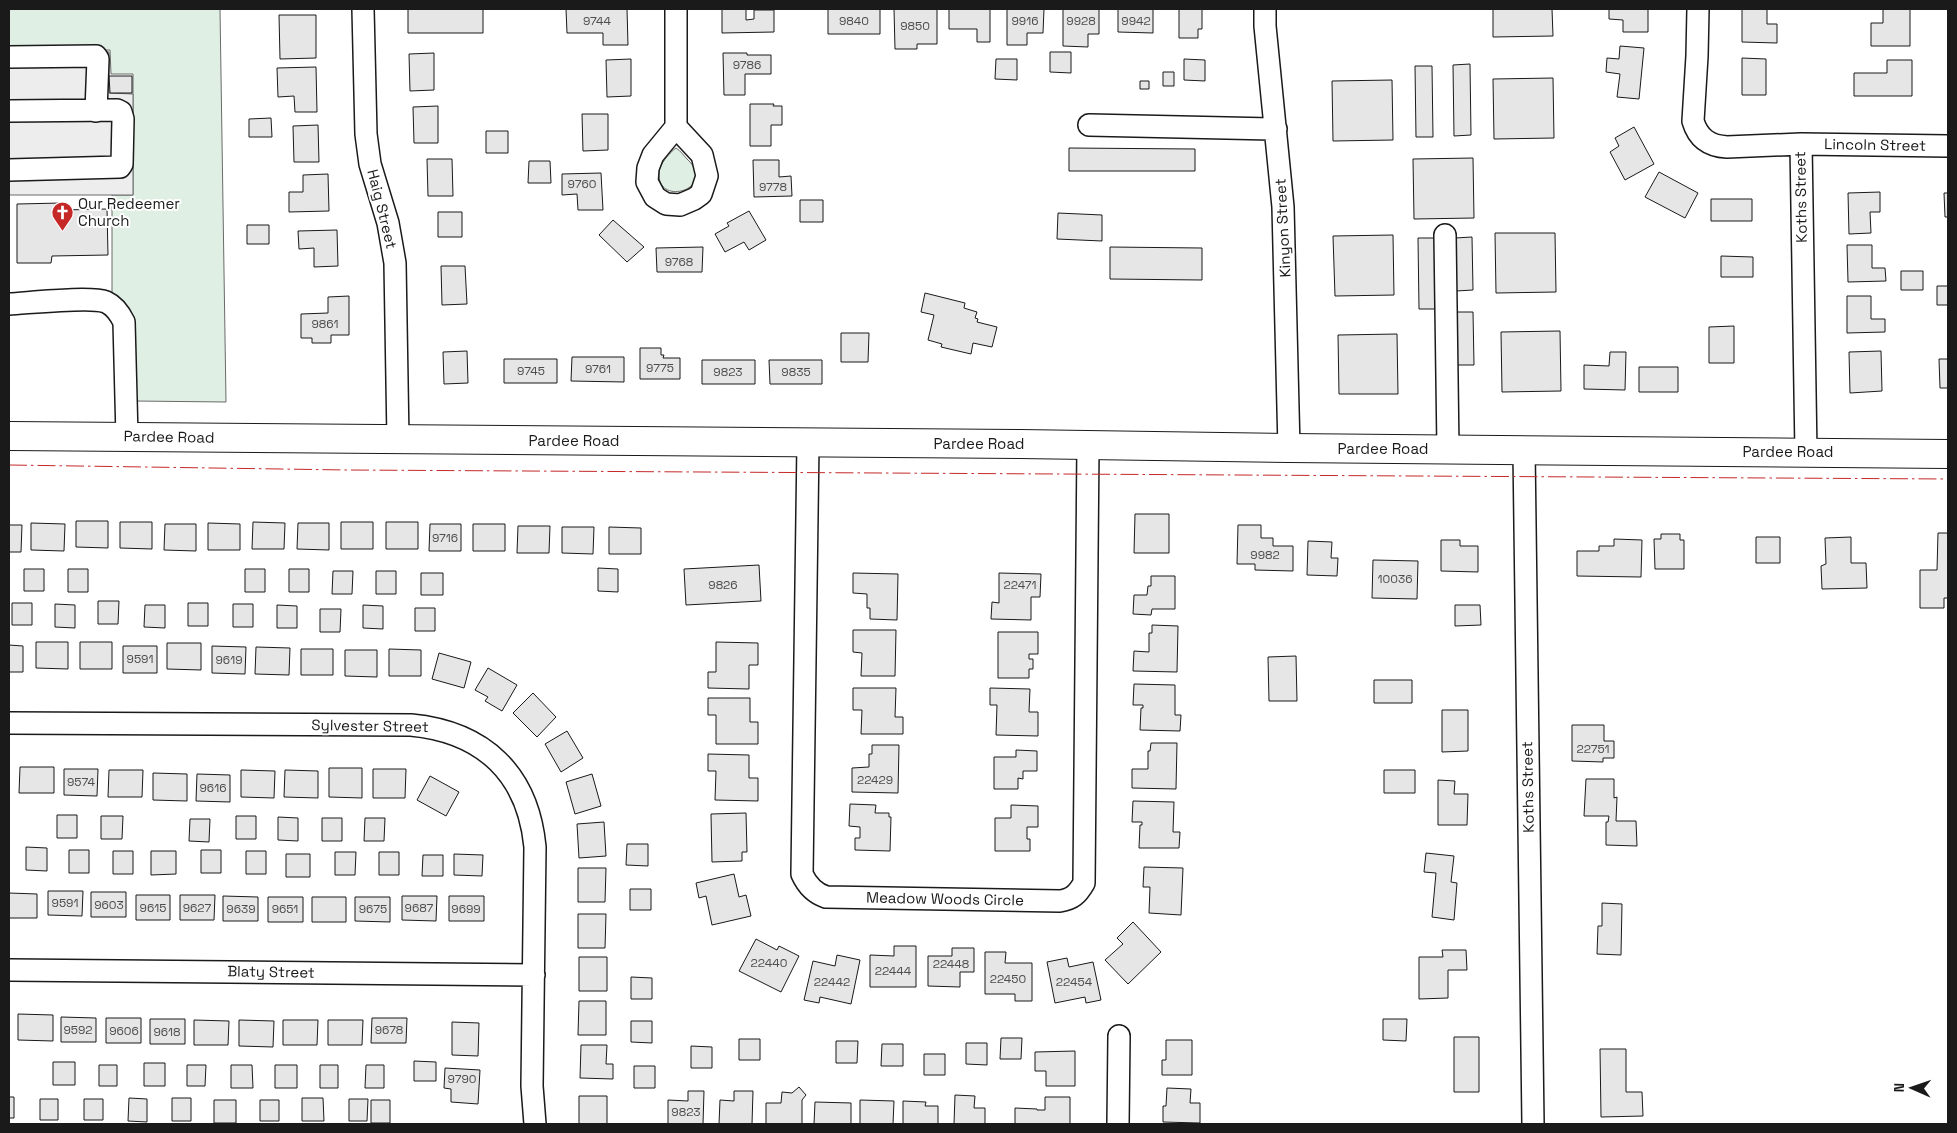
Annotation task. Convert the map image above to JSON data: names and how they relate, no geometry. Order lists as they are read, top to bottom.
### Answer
{
  "streets": {
    "main road": ["Pardee Road"],
    "street": [
      "Lincoln Street",
      "Koths Street",
      "Haig Street",
      "Kinyon Street",
      "Sylvester Street",
      "Meadow Woods Circle",
      "Blaty Street"
    ]
  },
  "crossings": [
    ["Lincoln Street", "Koths Street"],
    ["Koths Street", "Pardee Road"],
    ["Haig Street", "Pardee Road"],
    ["Kinyon Street", "Pardee Road"],
    ["Pardee Road", "Meadow Woods Circle"],
    ["Sylvester Street", "Blaty Street"]
  ],
  "places": {
    "church": ["Our Redeemer Church"]
  },
  "house_numbers": [
    "9744",
    "9840",
    "9916",
    "9928",
    "9942",
    "9850",
    "9786",
    "9760",
    "9778",
    "9768",
    "9861",
    "9775",
    "9761",
    "9745",
    "9823",
    "9835",
    "9716",
    "9982",
    "10036",
    "9826",
    "22471",
    "9591",
    "9619",
    "22751",
    "22429",
    "9574",
    "9616",
    "9591",
    "9603",
    "9615",
    "9627",
    "9687",
    "9639",
    "9651",
    "9675",
    "9699",
    "22440",
    "22448",
    "22444",
    "22450",
    "22442",
    "22454",
    "9592",
    "9678",
    "9606",
    "9618",
    "9790",
    "9823"
  ],
  "north": "left"
}
